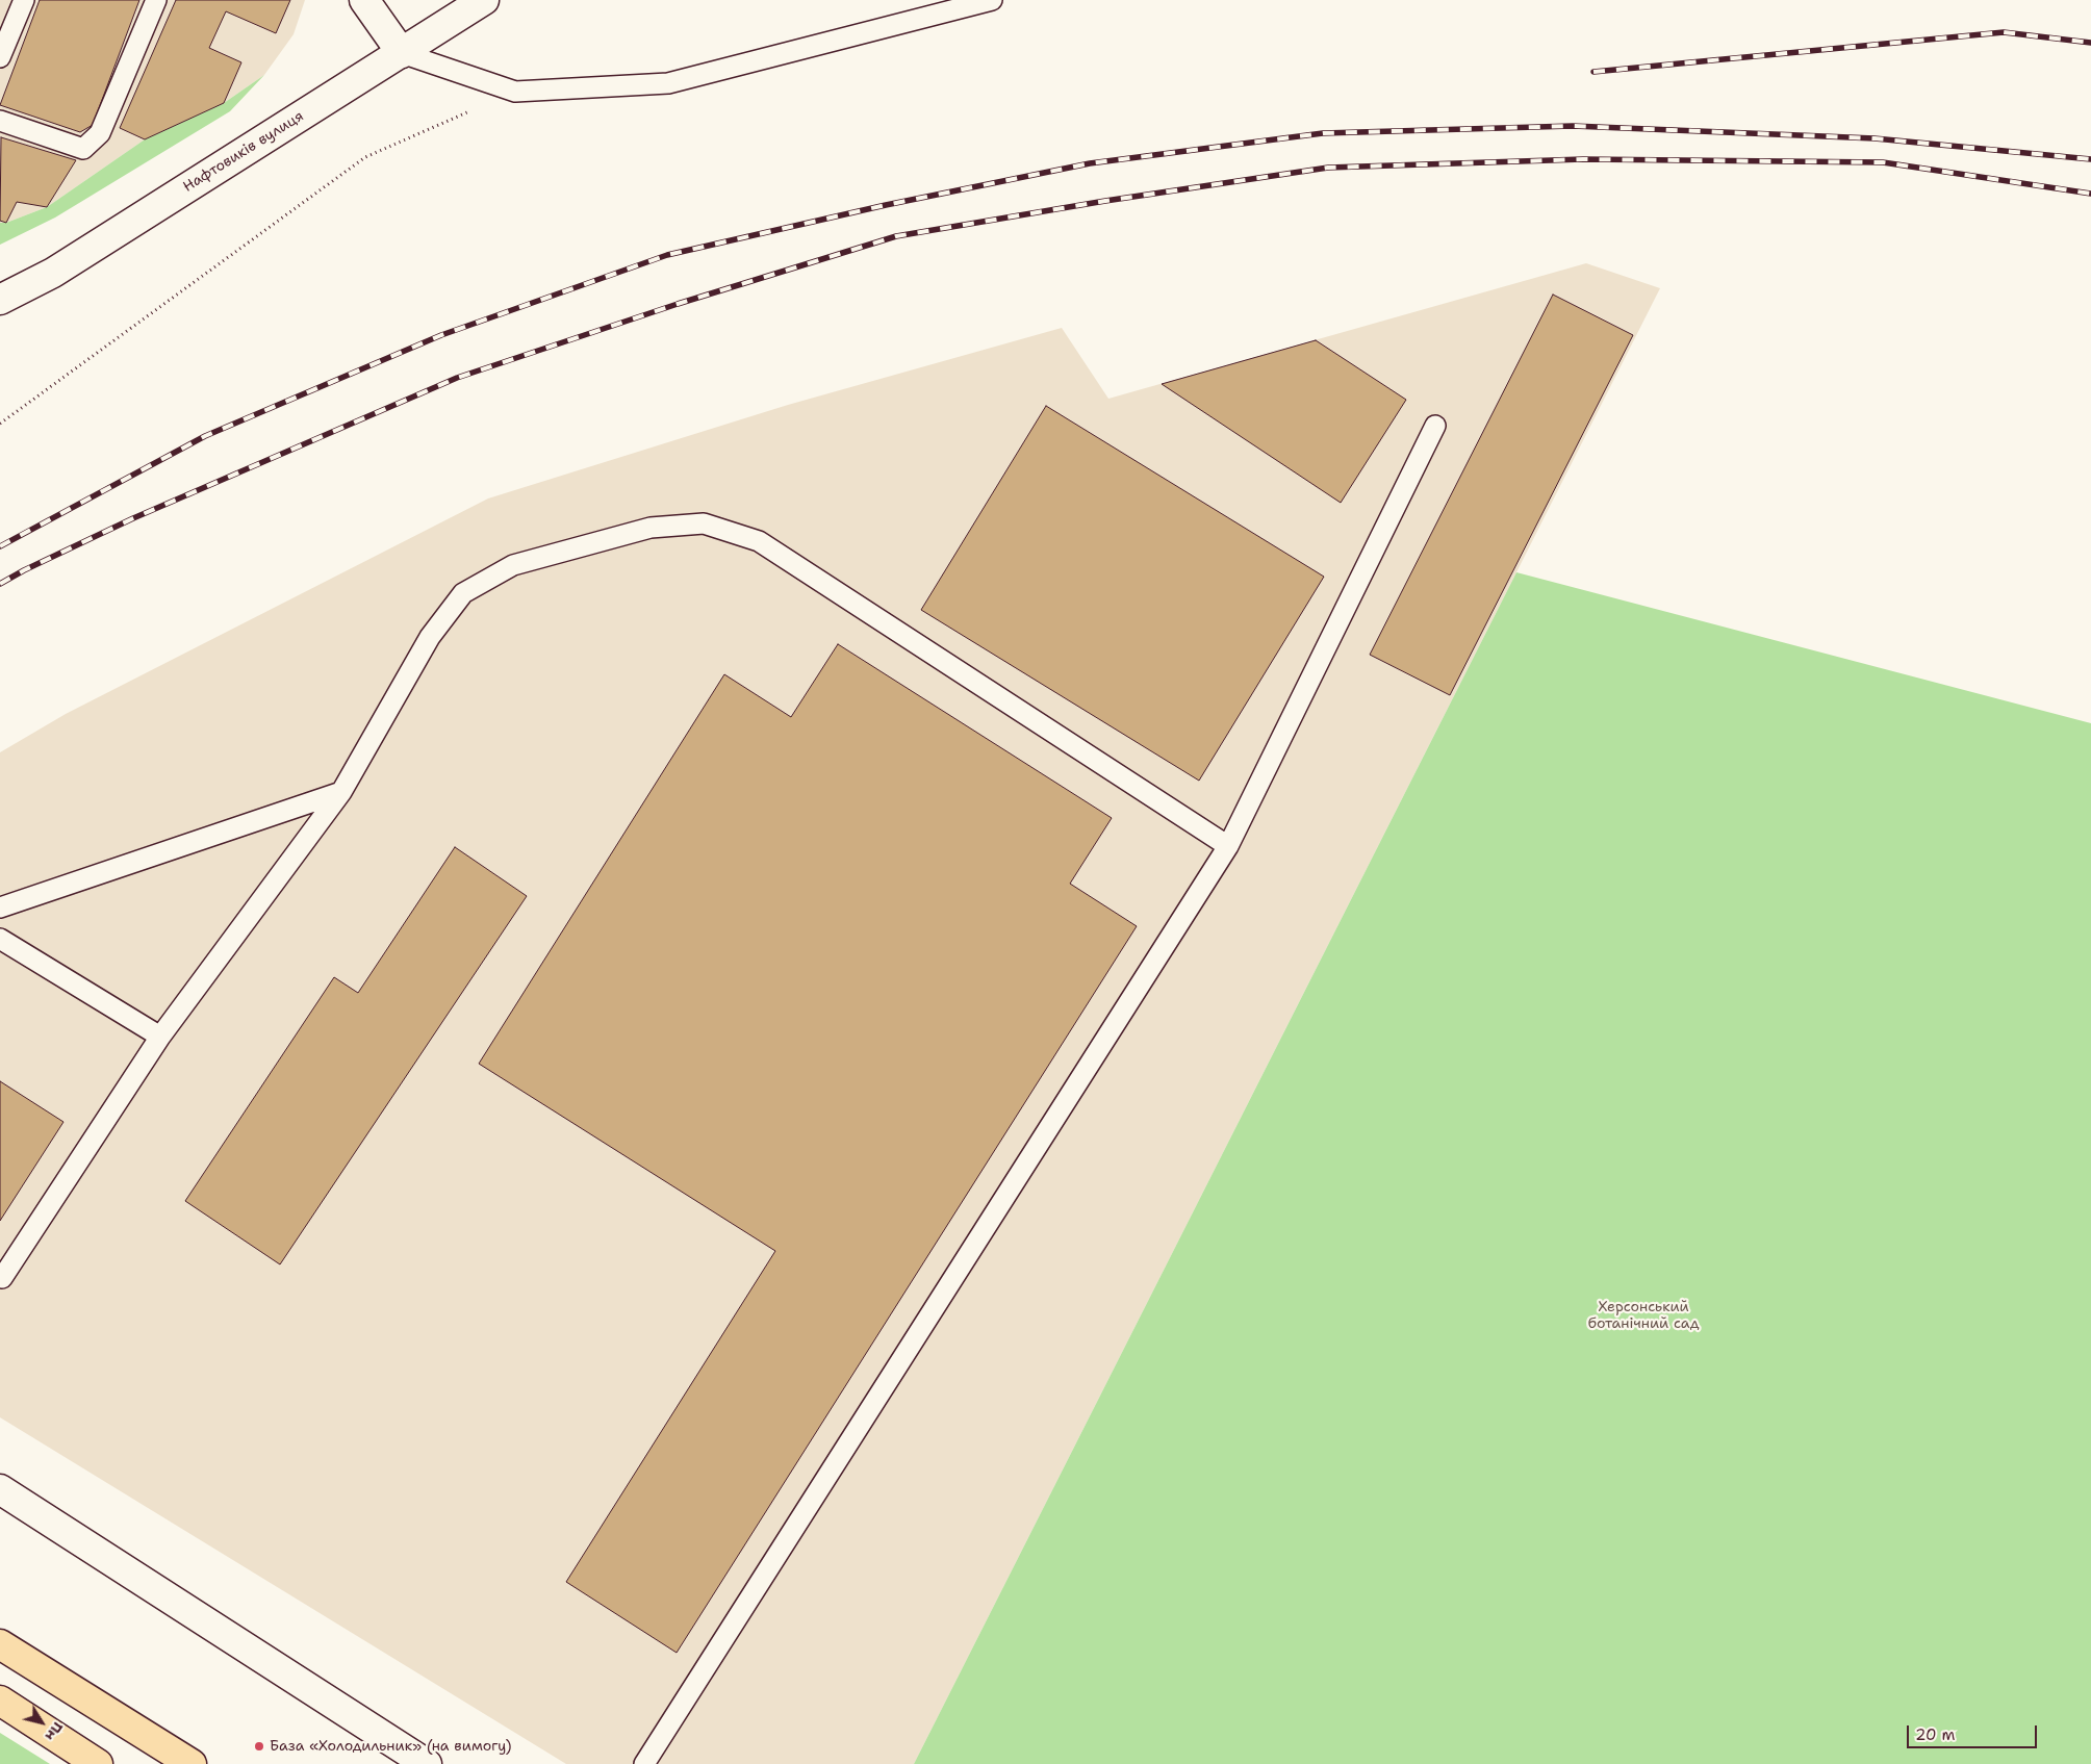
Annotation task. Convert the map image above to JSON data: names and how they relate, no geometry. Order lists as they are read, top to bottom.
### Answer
{
  "streets": {
    "street": ["Нафтовиків вулиця"]
  },
  "parks": ["Херсонський ботанічний сад"],
  "places": ["База «Холодильник» (на вимогу)"],
  "scale_bar": "20 m",
  "north": "bottom right"
}
